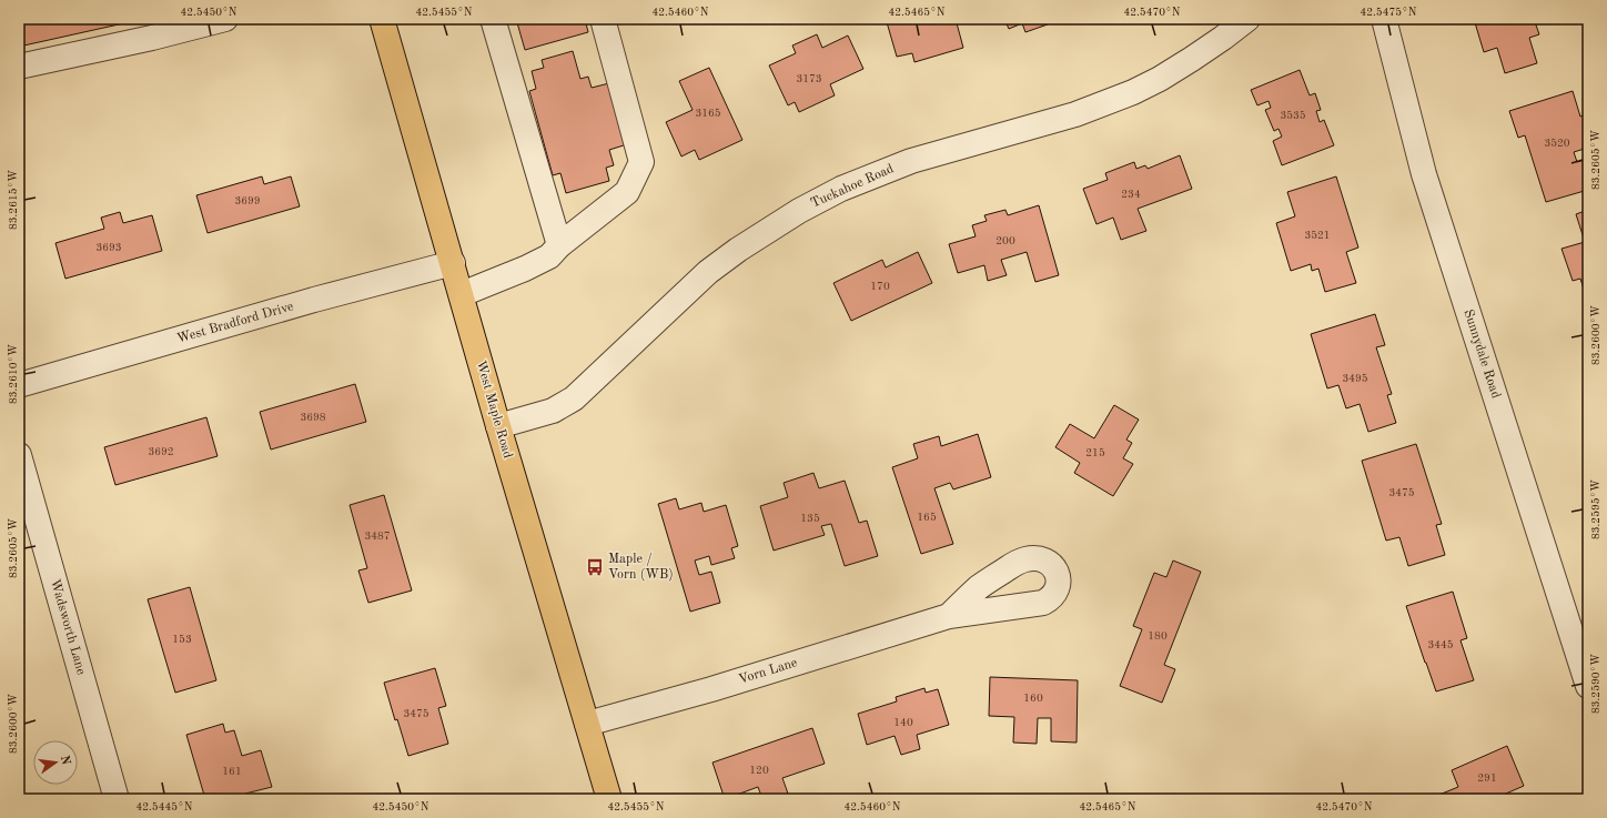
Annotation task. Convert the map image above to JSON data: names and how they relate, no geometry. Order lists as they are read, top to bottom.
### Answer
{
  "streets": {
    "main road": ["West Maple Road"],
    "street": [
      "Tuckahoe Road",
      "West Bradford Drive",
      "Sunnydale Road",
      "Wadsworth Lane",
      "Vorn Lane"
    ]
  },
  "crossings": [
    ["Tuckahoe Road", "West Maple Road"],
    ["West Bradford Drive", "West Maple Road"],
    ["West Maple Road", "Vorn Lane"]
  ],
  "places": {
    "bus stop": ["Maple / Vorn (WB)"]
  },
  "house_numbers": [
    "3173",
    "3165",
    "3535",
    "3520",
    "234",
    "3699",
    "3521",
    "200",
    "3693",
    "170",
    "3495",
    "3698",
    "3692",
    "215",
    "3475",
    "165",
    "135",
    "3487",
    "180",
    "153",
    "3445",
    "160",
    "3475",
    "140",
    "120",
    "161",
    "291"
  ],
  "north": "right",
  "coordinates": [
    "42.5450°N",
    "42.5455°N",
    "42.5460°N",
    "42.5465°N",
    "42.5470°N",
    "42.5475°N",
    "83.2605°W",
    "83.2615°W",
    "83.2600°W",
    "83.2610°W",
    "83.2595°W",
    "83.2590°W",
    "42.5445°N"
  ]
}
